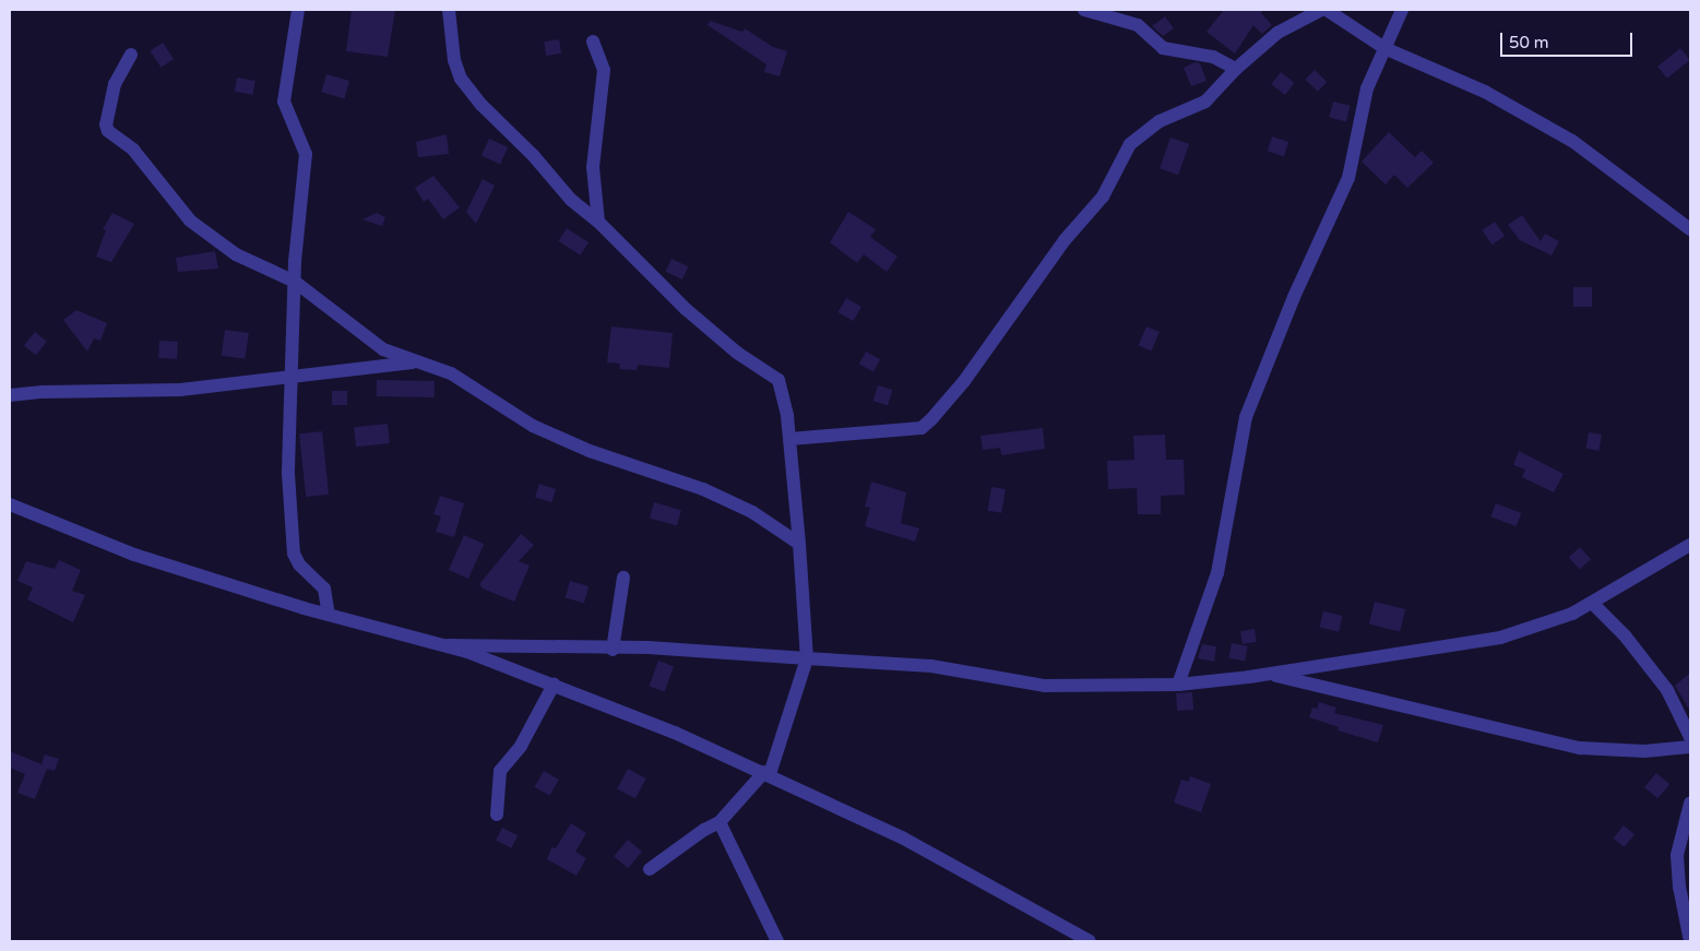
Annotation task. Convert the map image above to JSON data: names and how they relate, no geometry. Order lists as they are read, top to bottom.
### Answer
{
  "scale_bar": "50 m"
}
